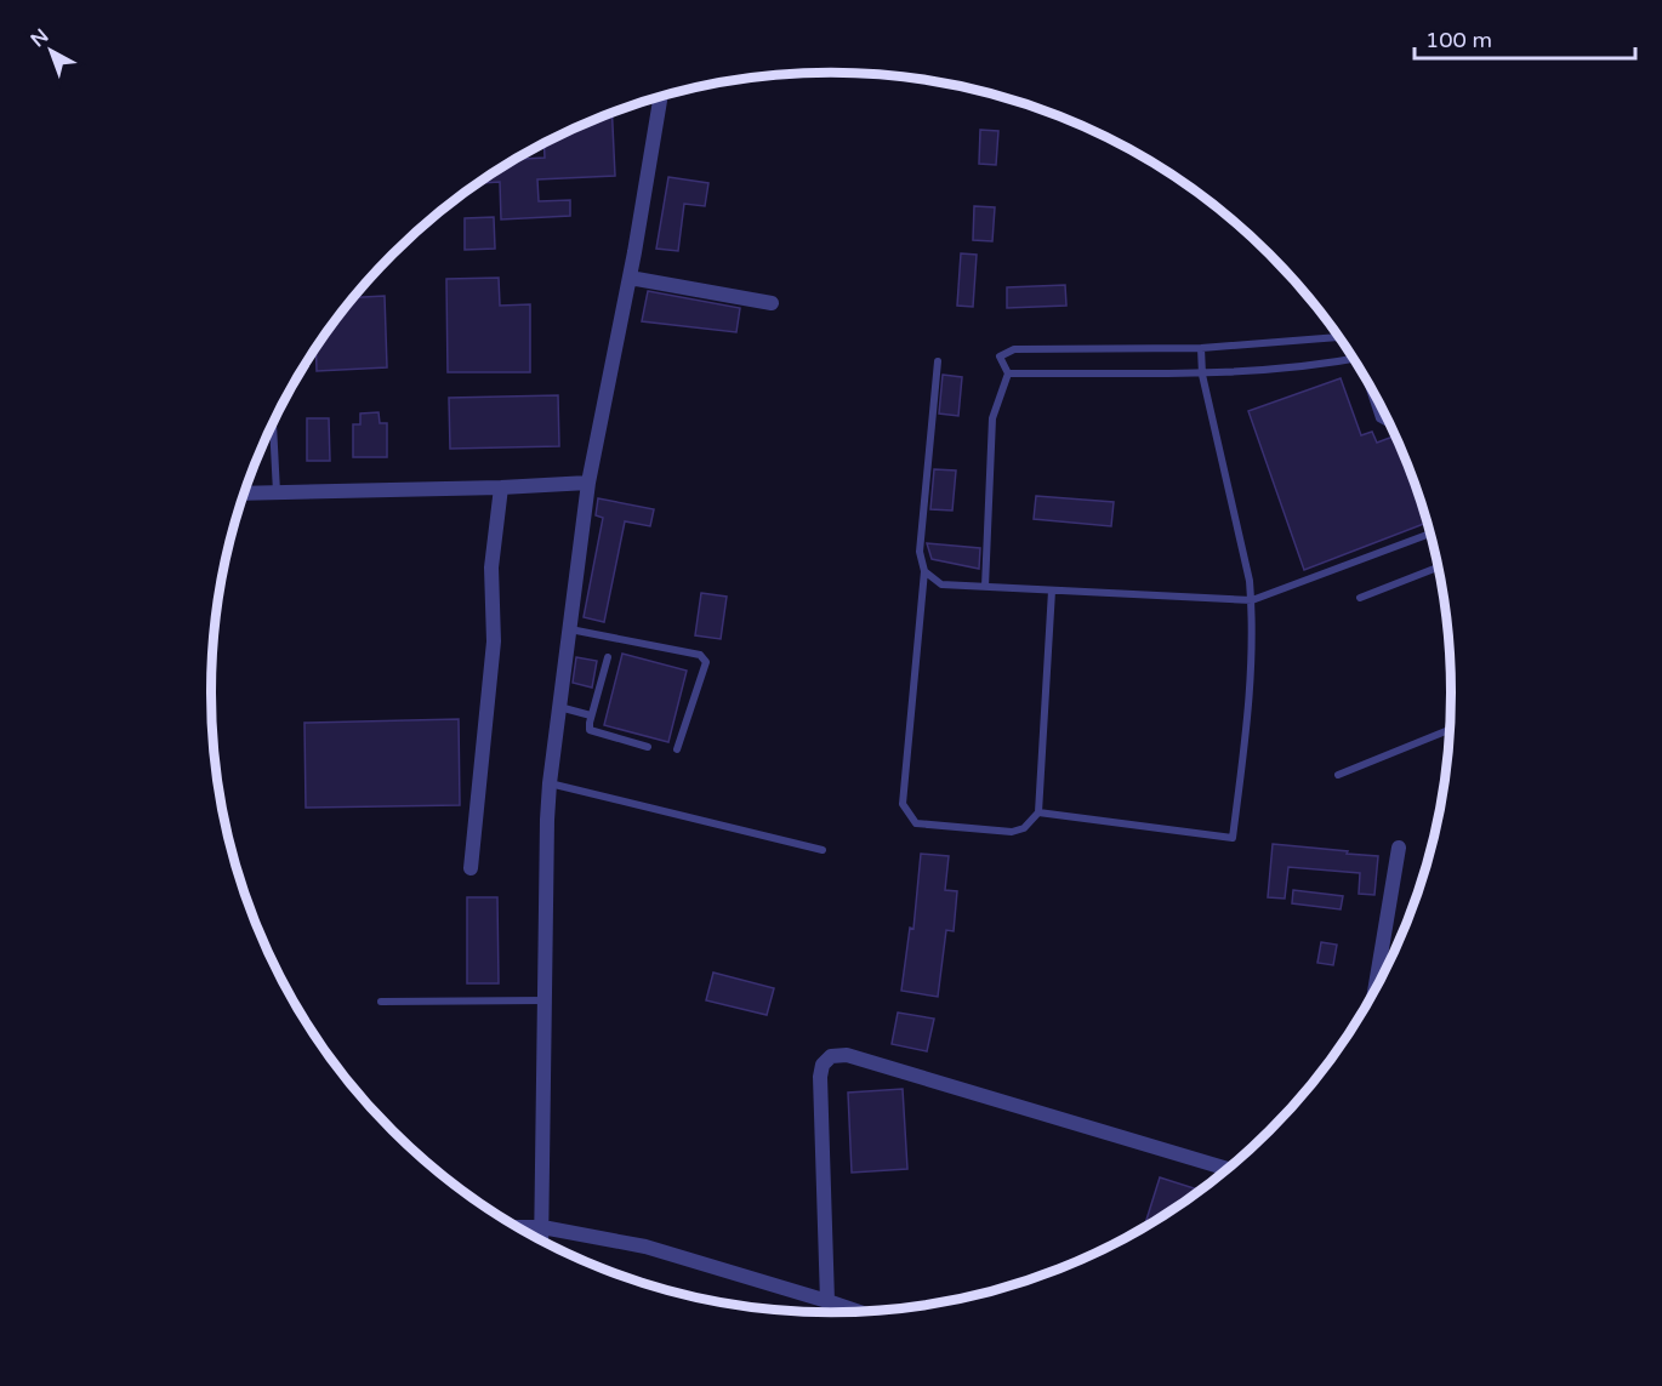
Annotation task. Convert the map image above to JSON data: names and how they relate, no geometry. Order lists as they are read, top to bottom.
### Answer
{
  "scale_bar": "100 m",
  "north": "top left"
}
